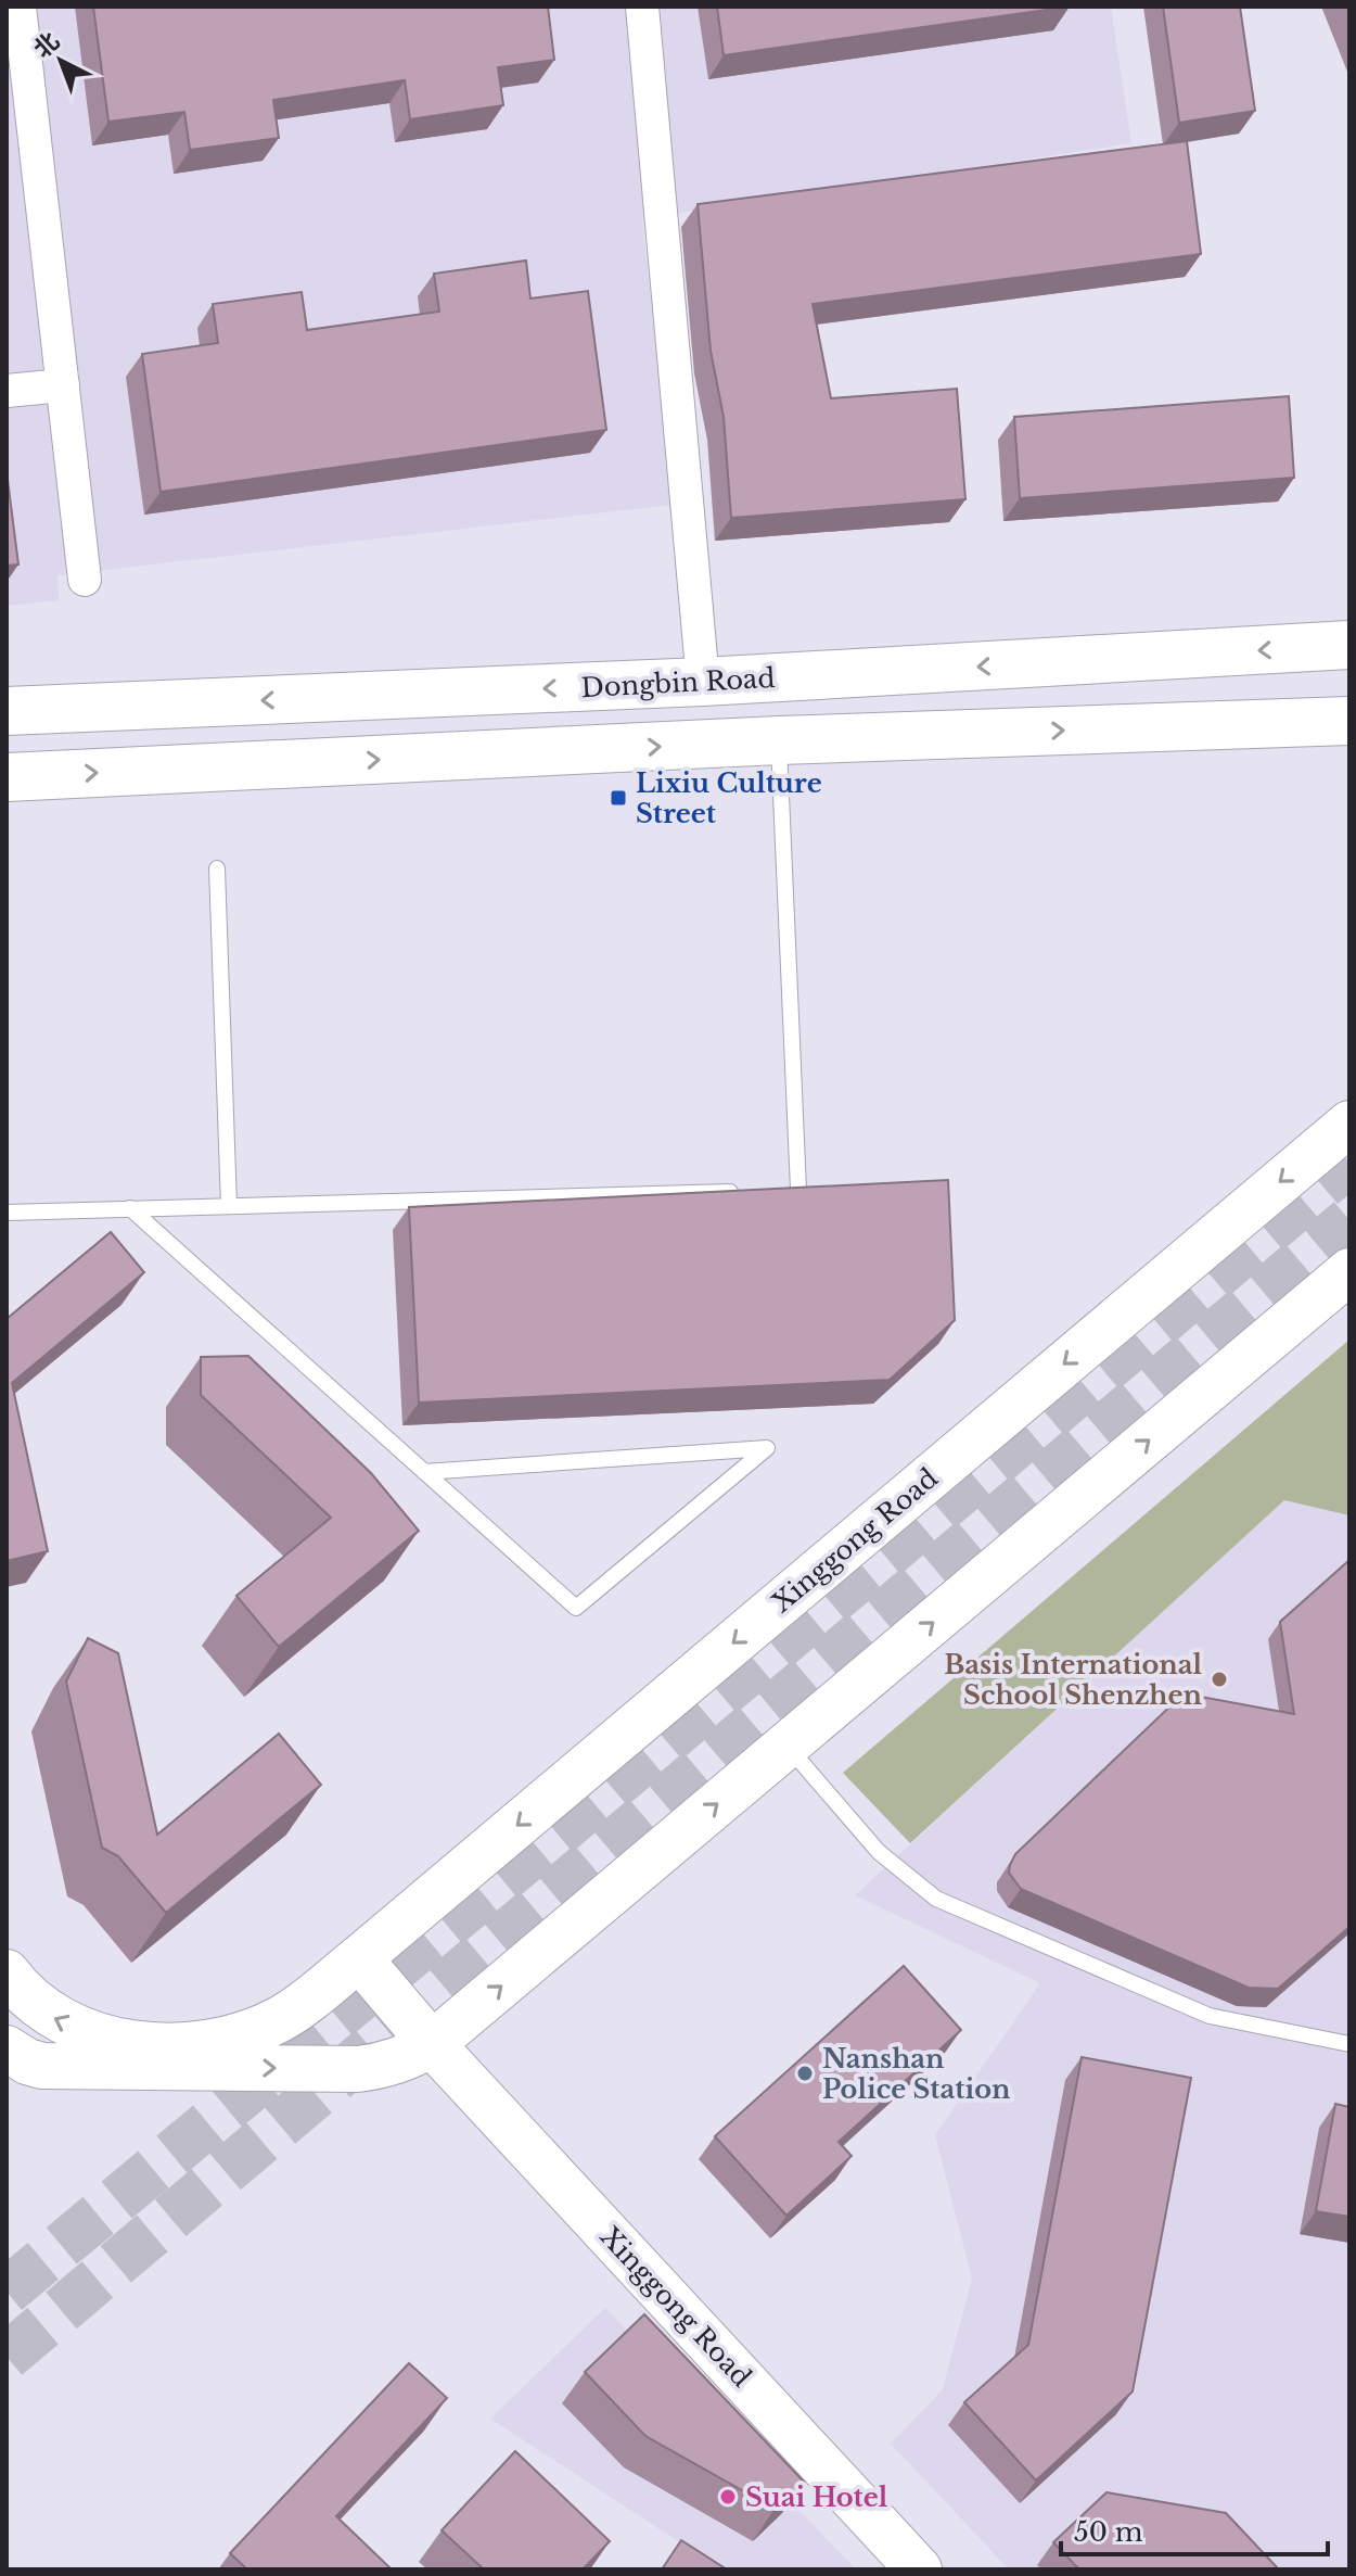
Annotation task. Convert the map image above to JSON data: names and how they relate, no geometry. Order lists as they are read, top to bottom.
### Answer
{
  "streets": {
    "main road": ["Dongbin Road"],
    "street": ["Xinggong Road"]
  },
  "places": {
    "transit": ["Lixiu Culture Street"],
    "other": ["Basis International School Shenzhen", "Nanshan Police Station", "Suai Hotel"]
  },
  "scale_bar": "50 m",
  "north": "top left"
}
